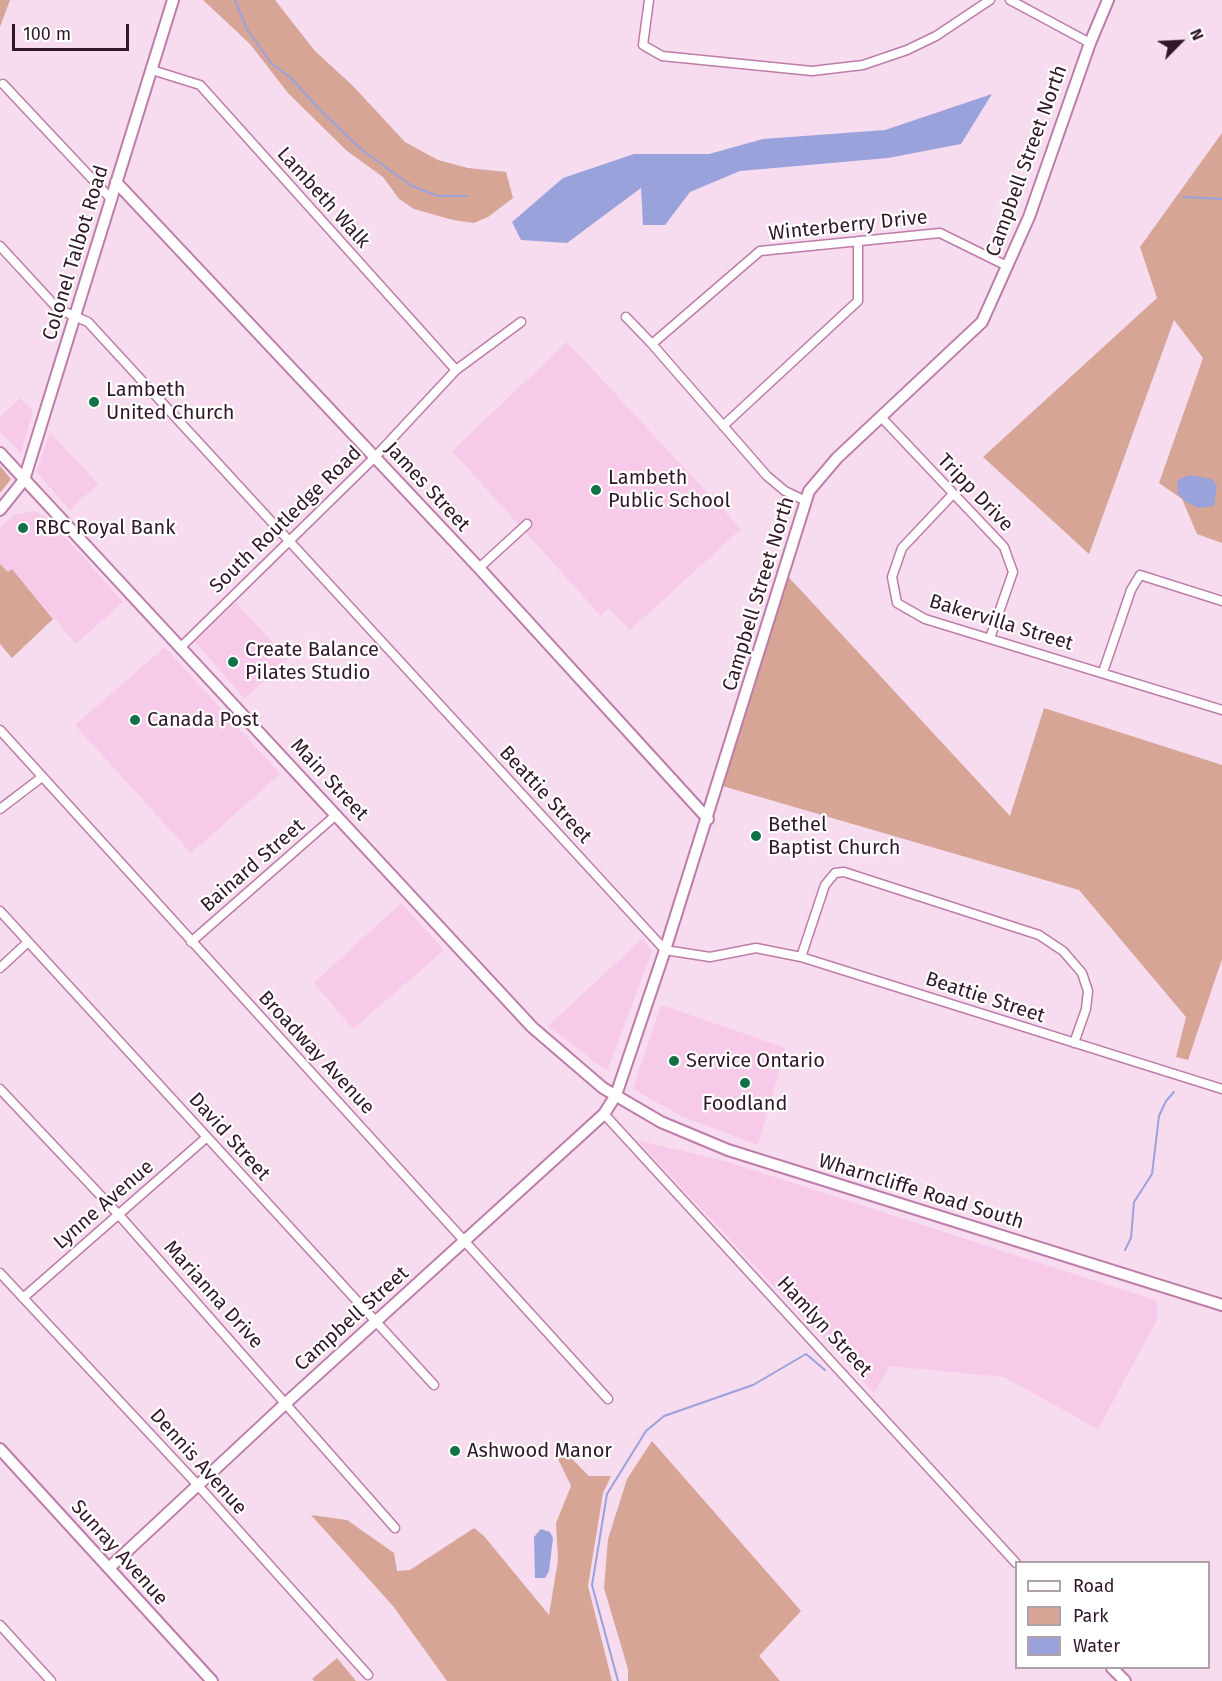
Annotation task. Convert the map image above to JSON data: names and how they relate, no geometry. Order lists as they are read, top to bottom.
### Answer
{
  "streets": {
    "street": [
      "Campbell Street North",
      "Lambeth Walk",
      "Winterberry Drive",
      "Colonel Talbot Road",
      "James Street",
      "Tripp Drive",
      "South Routledge Road",
      "Bakervilla Street",
      "Main Street",
      "Beattie Street",
      "Bainard Street",
      "Broadway Avenue",
      "David Street",
      "Wharncliffe Road South",
      "Lynne Avenue",
      "Marianna Drive",
      "Campbell Street",
      "Hamlyn Street",
      "Dennis Avenue",
      "Sunray Avenue"
    ]
  },
  "crossings": [
    ["Campbell Street North", "Winterberry Drive"],
    ["Campbell Street North", "James Street"],
    ["Campbell Street North", "Tripp Drive"],
    ["Campbell Street North", "Main Street"],
    ["Campbell Street North", "Beattie Street"],
    ["Campbell Street North", "Wharncliffe Road South"],
    ["Campbell Street North", "Campbell Street"],
    ["Lambeth Walk", "Colonel Talbot Road"],
    ["Lambeth Walk", "South Routledge Road"],
    ["Colonel Talbot Road", "James Street"],
    ["Colonel Talbot Road", "Main Street"],
    ["Colonel Talbot Road", "Beattie Street"],
    ["James Street", "South Routledge Road"],
    ["Tripp Drive", "Bakervilla Street"],
    ["South Routledge Road", "Main Street"],
    ["South Routledge Road", "Beattie Street"],
    ["Main Street", "Bainard Street"],
    ["Main Street", "Wharncliffe Road South"],
    ["Main Street", "Campbell Street"],
    ["Bainard Street", "Broadway Avenue"],
    ["Broadway Avenue", "Campbell Street"],
    ["David Street", "Lynne Avenue"],
    ["David Street", "Campbell Street"],
    ["Wharncliffe Road South", "Campbell Street"],
    ["Lynne Avenue", "Marianna Drive"],
    ["Lynne Avenue", "Dennis Avenue"],
    ["Marianna Drive", "Campbell Street"],
    ["Campbell Street", "Hamlyn Street"],
    ["Campbell Street", "Dennis Avenue"],
    ["Campbell Street", "Sunray Avenue"]
  ],
  "places": [
    "Lambeth United Church",
    "Lambeth Public School",
    "RBC Royal Bank",
    "Create Balance Pilates Studio",
    "Canada Post",
    "Bethel Baptist Church",
    "Service Ontario",
    "Foodland",
    "Ashwood Manor"
  ],
  "legend": ["Road", "Park", "Water"],
  "scale_bar": "100 m",
  "north": "top right"
}
